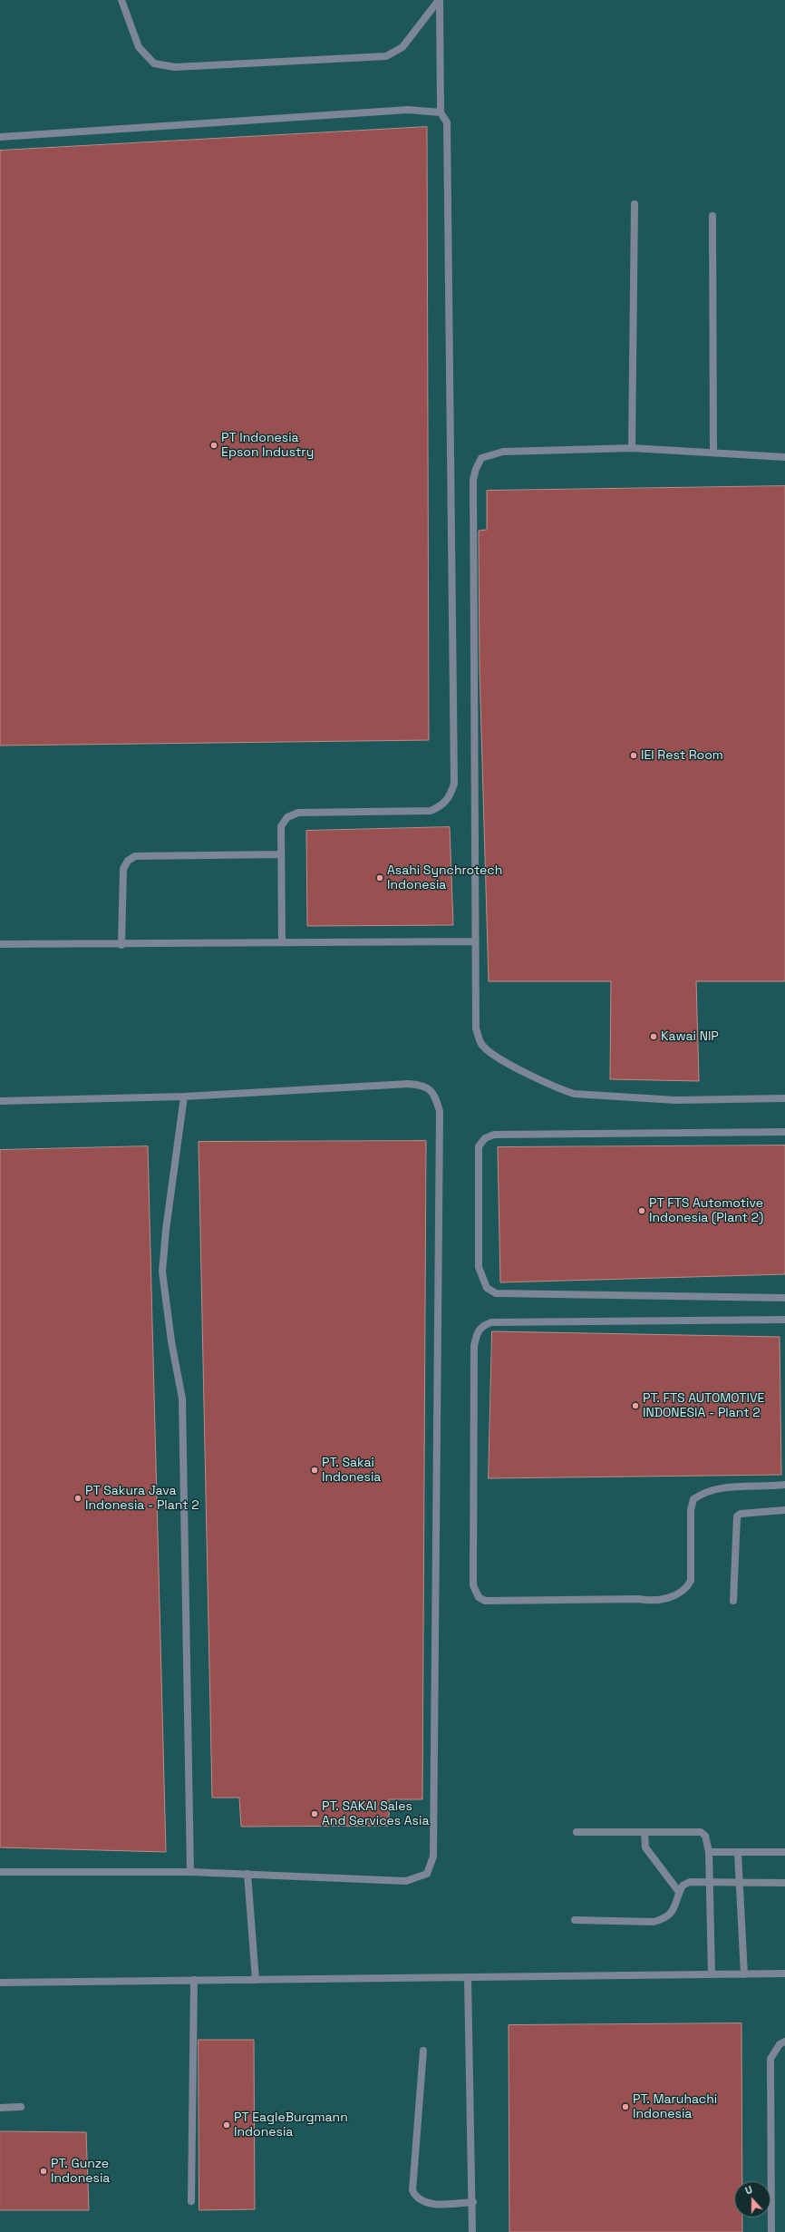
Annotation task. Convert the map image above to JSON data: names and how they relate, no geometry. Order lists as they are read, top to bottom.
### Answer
{
  "places": [
    "PT Indonesia Epson Industry",
    "IEI Rest Room",
    "Asahi Synchrotech Indonesia",
    "Kawai NIP",
    "PT FTS Automotive Indonesia (Plant 2)",
    "PT. FTS AUTOMOTIVE INDONESIA - Plant 2",
    "PT. Sakai Indonesia",
    "PT Sakura Java Indonesia - Plant 2",
    "PT. SAKAI Sales And Services Asia",
    "PT. Maruhachi Indonesia",
    "PT EagleBurgmann Indonesia",
    "PT. Gunze Indonesia"
  ],
  "north": "top"
}
